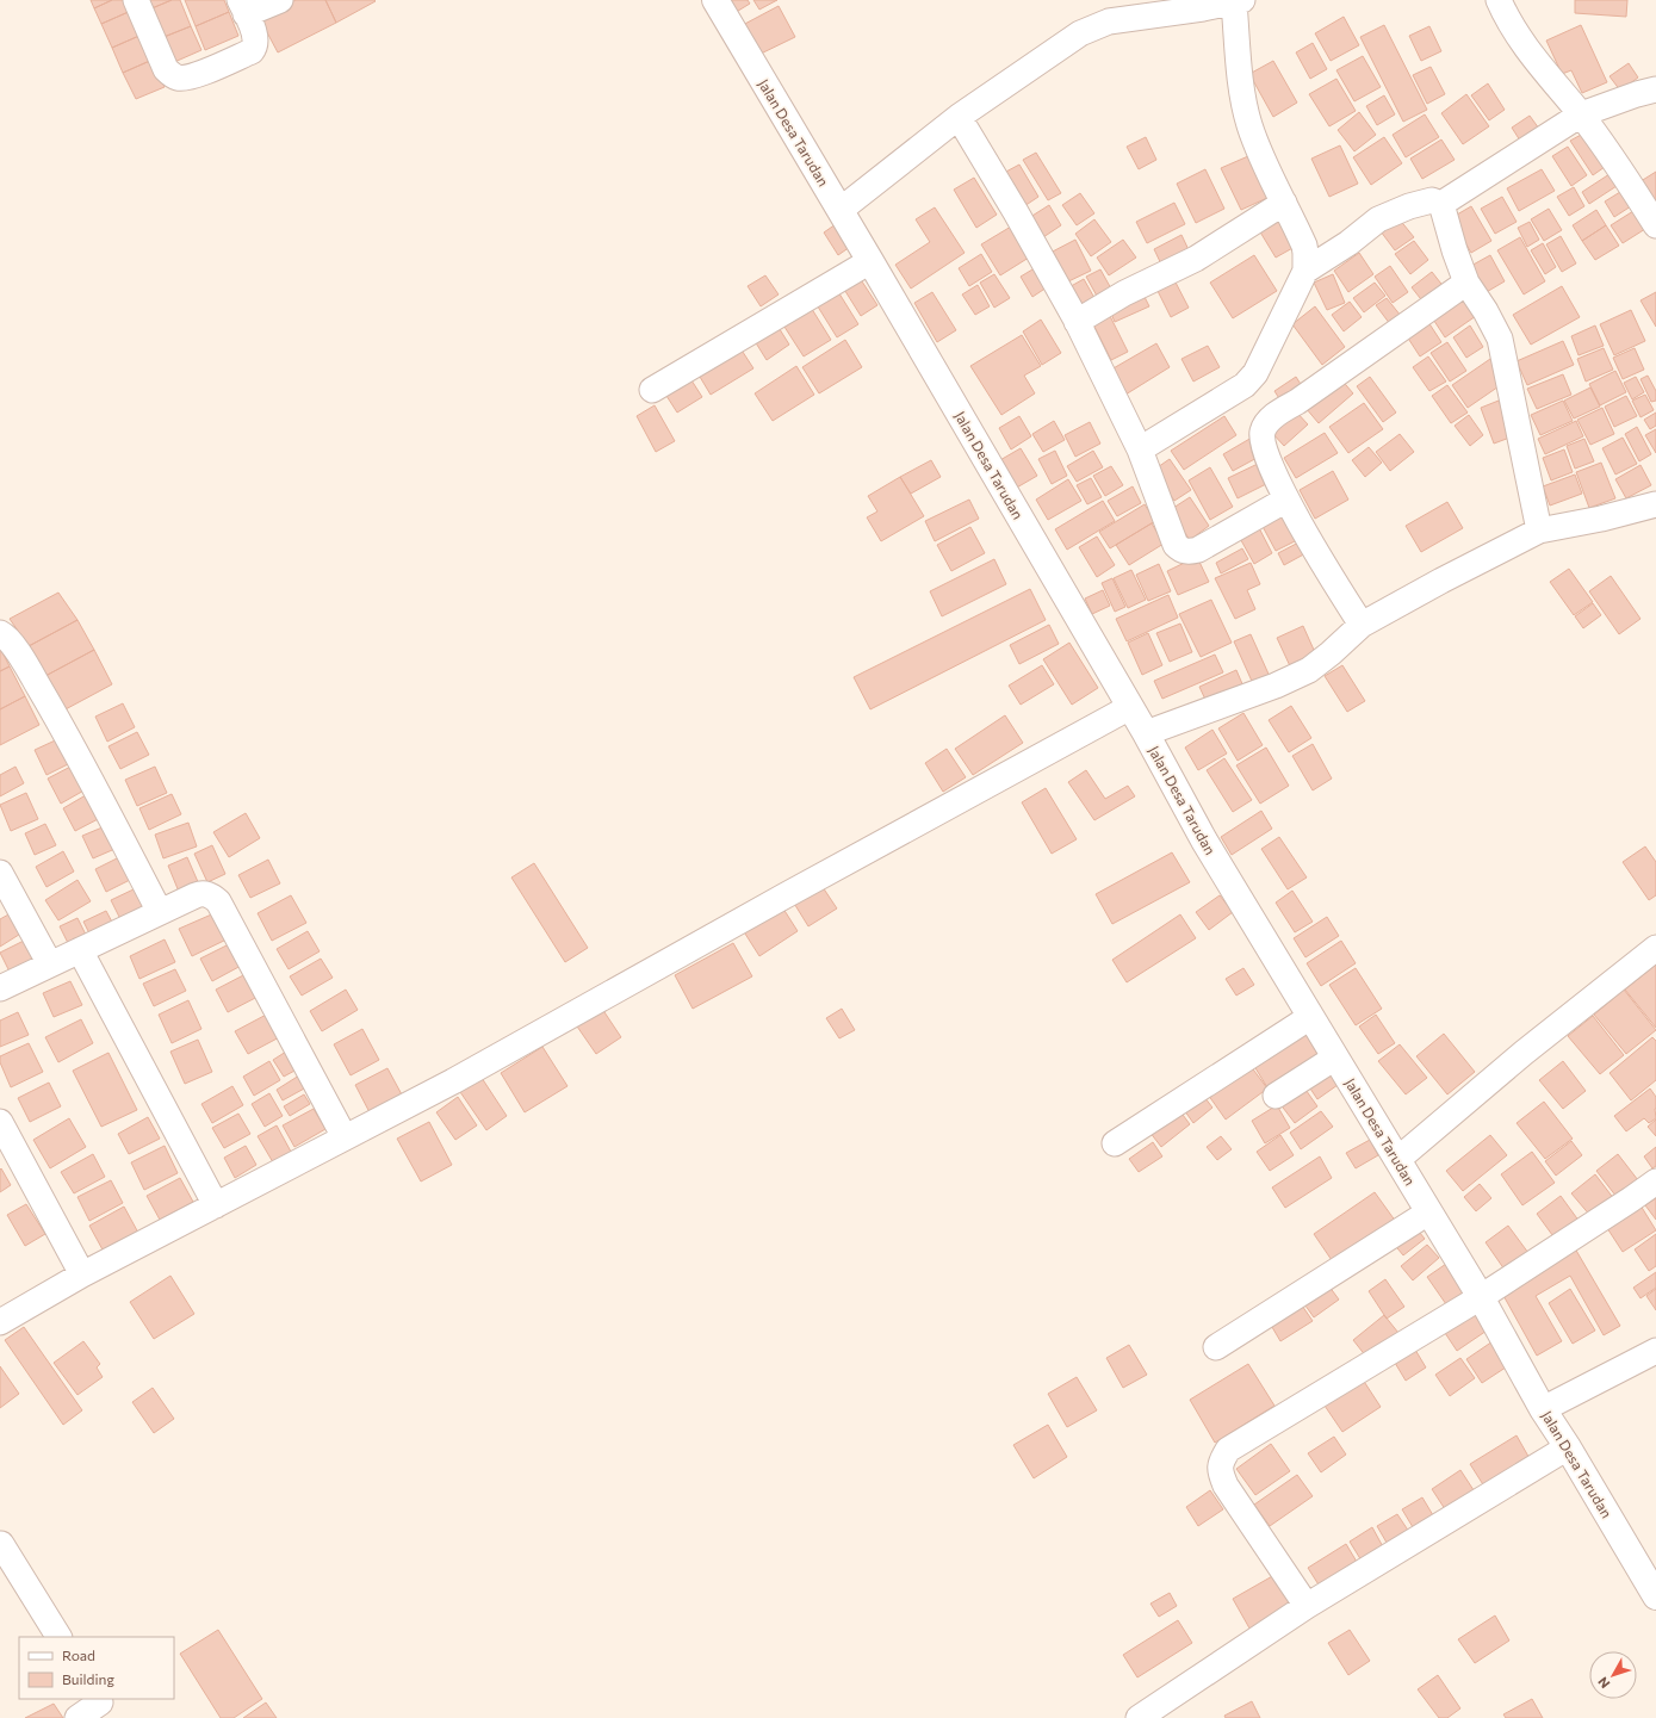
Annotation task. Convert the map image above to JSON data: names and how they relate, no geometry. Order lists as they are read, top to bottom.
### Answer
{
  "streets": {
    "street": ["Jalan Desa Tarudan"]
  },
  "legend": ["Road", "Building"],
  "north": "bottom left"
}
